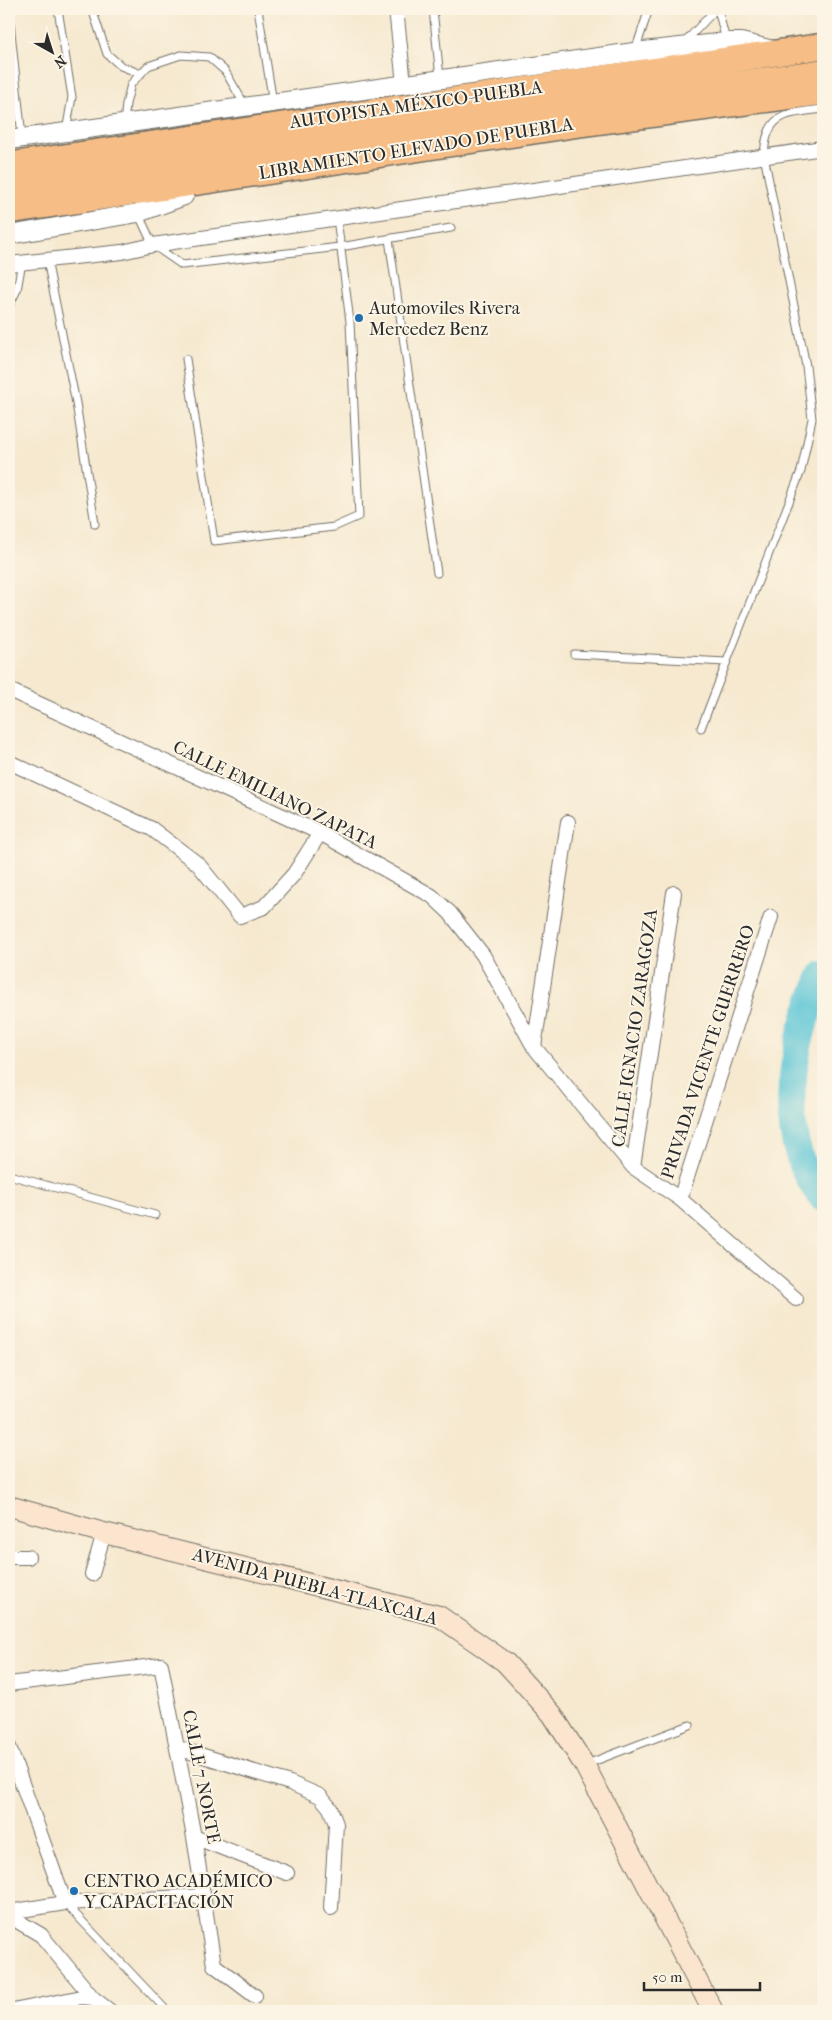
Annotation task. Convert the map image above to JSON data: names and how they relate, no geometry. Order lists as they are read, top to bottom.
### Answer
{
  "streets": {
    "highway": ["AUTOPISTA MÉXICO-PUEBLA", "LIBRAMIENTO ELEVADO DE PUEBLA"],
    "main road": ["AVENIDA PUEBLA-TLAXCALA"],
    "street": [
      "CALLE EMILIANO ZAPATA",
      "CALLE IGNACIO ZARAGOZA",
      "PRIVADA VICENTE GUERRERO",
      "CALLE 7 NORTE"
    ]
  },
  "crossings": [
    ["CALLE EMILIANO ZAPATA", "CALLE IGNACIO ZARAGOZA"],
    ["CALLE EMILIANO ZAPATA", "PRIVADA VICENTE GUERRERO"]
  ],
  "places": ["Automoviles Rivera Mercedez Benz", "CENTRO ACADÉMICO Y CAPACITACIÓN"],
  "scale_bar": "50 m",
  "north": "bottom right"
}
